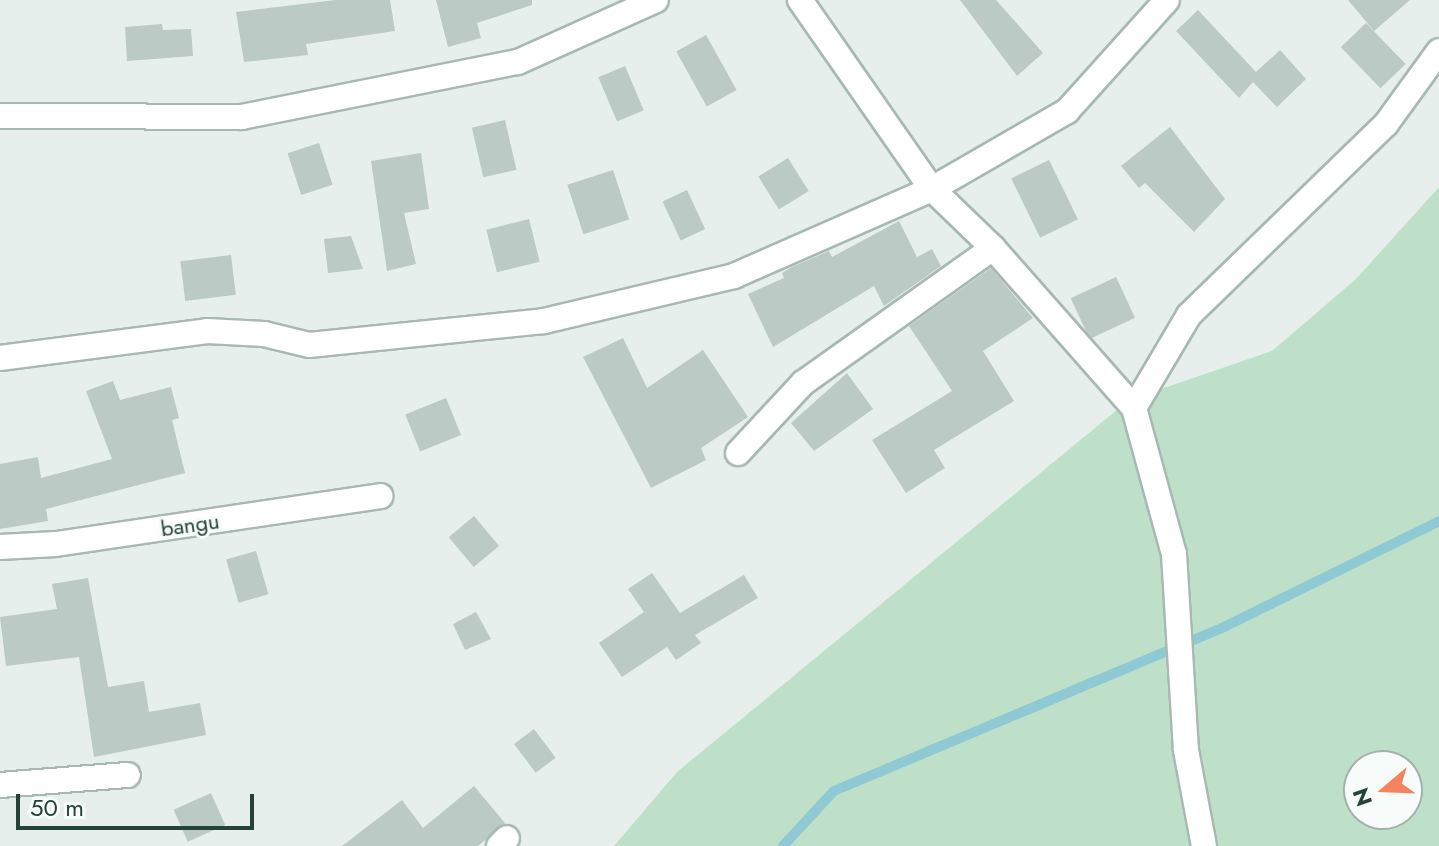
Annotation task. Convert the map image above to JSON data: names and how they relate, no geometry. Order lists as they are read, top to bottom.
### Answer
{
  "streets": {
    "street": ["bangu"]
  },
  "scale_bar": "50 m",
  "north": "left"
}
